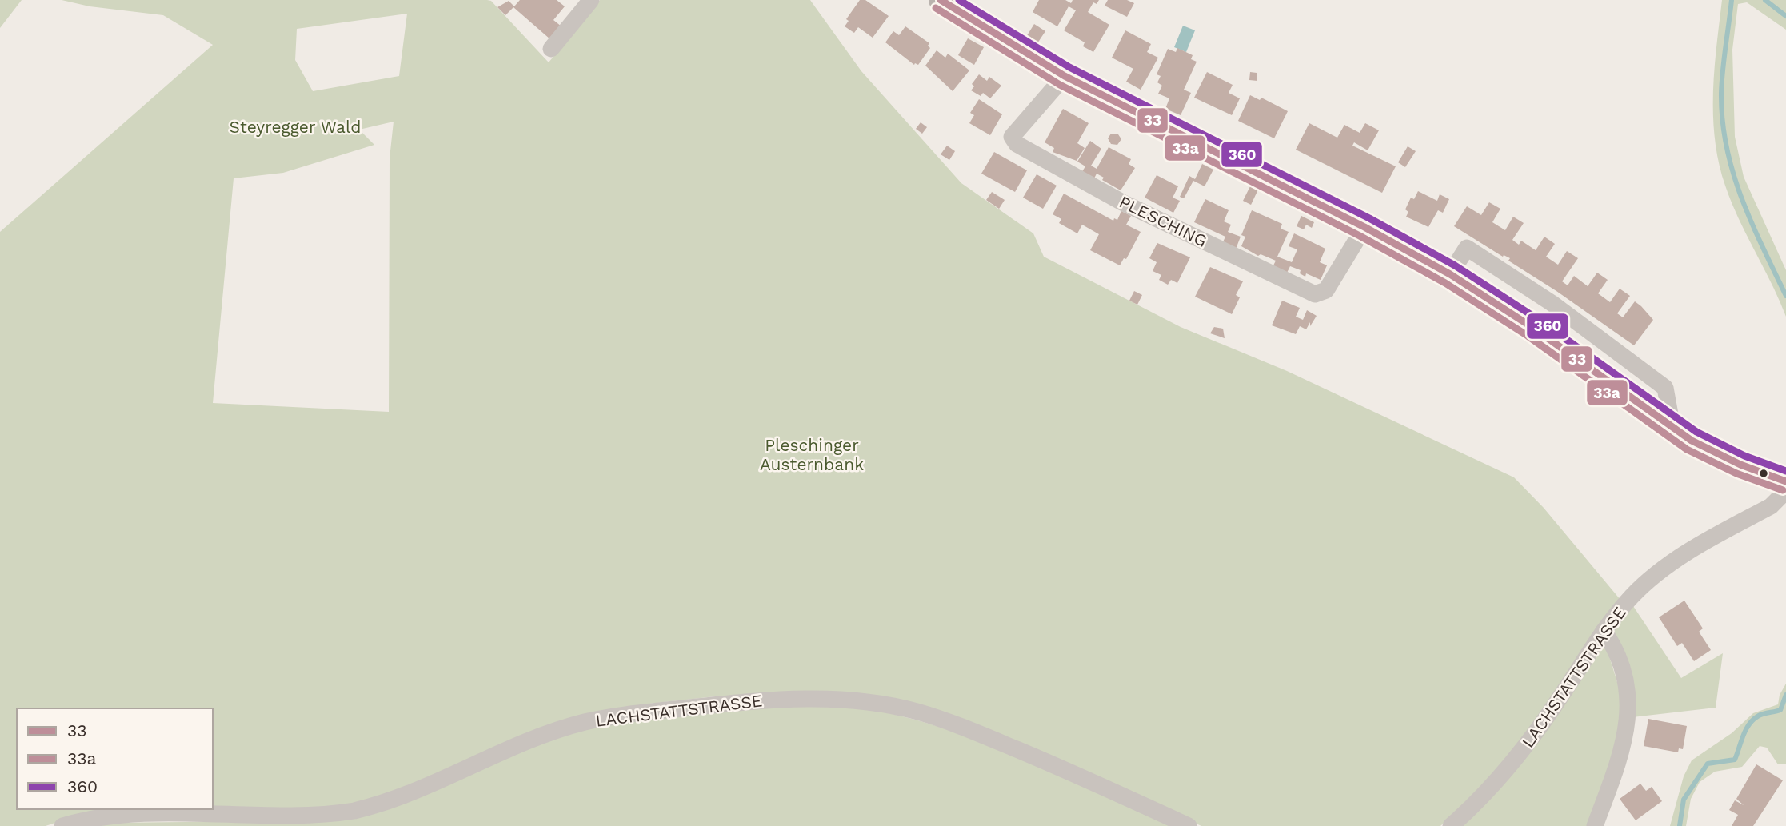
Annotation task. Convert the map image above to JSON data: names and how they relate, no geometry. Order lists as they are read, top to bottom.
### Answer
{
  "streets": {
    "street": ["PLESCHING", "LACHSTATTSTRASSE"]
  },
  "parks": ["Steyregger Wald", "Pleschinger Austernbank"],
  "lines": ["transit line 33", "transit line 360", "transit line 33a"],
  "legend": ["33", "33a", "360"]
}
